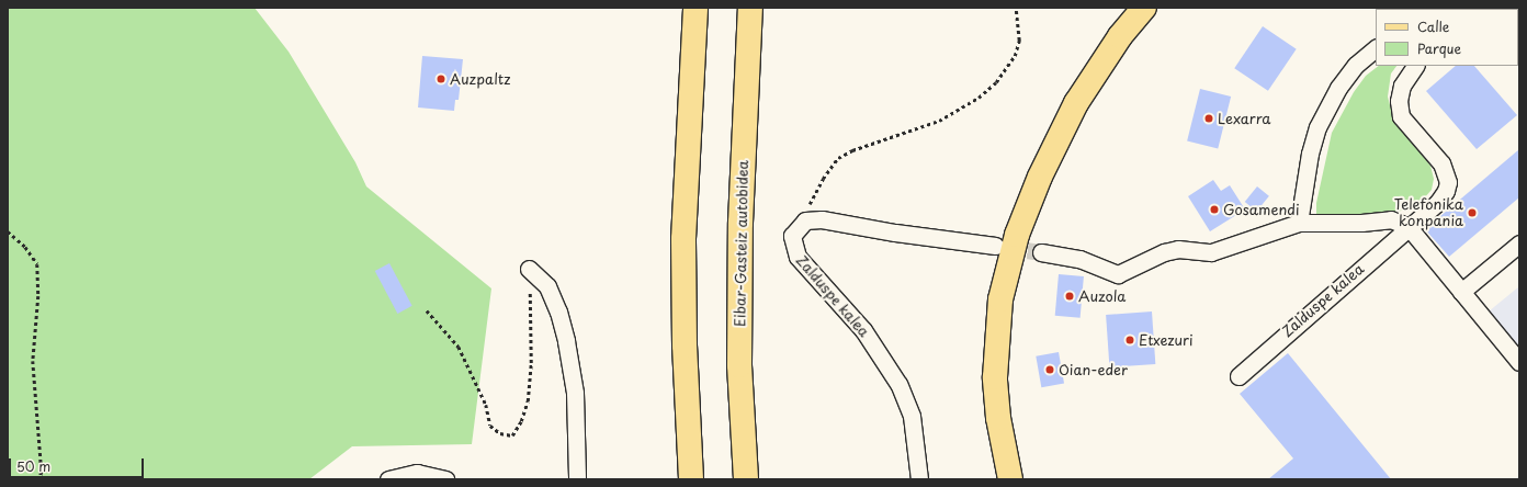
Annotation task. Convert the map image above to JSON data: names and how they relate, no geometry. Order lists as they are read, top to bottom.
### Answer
{
  "streets": {
    "main road": ["Eibar-Gasteiz autobidea"],
    "street": ["Zalduspe kalea"]
  },
  "places": [
    "Auzpaltz",
    "Lexarra",
    "Gosamendi",
    "Telefonika konpania",
    "Auzola",
    "Etxezuri",
    "Oian-eder"
  ],
  "legend": ["Calle", "Parque"],
  "scale_bar": "50 m"
}
